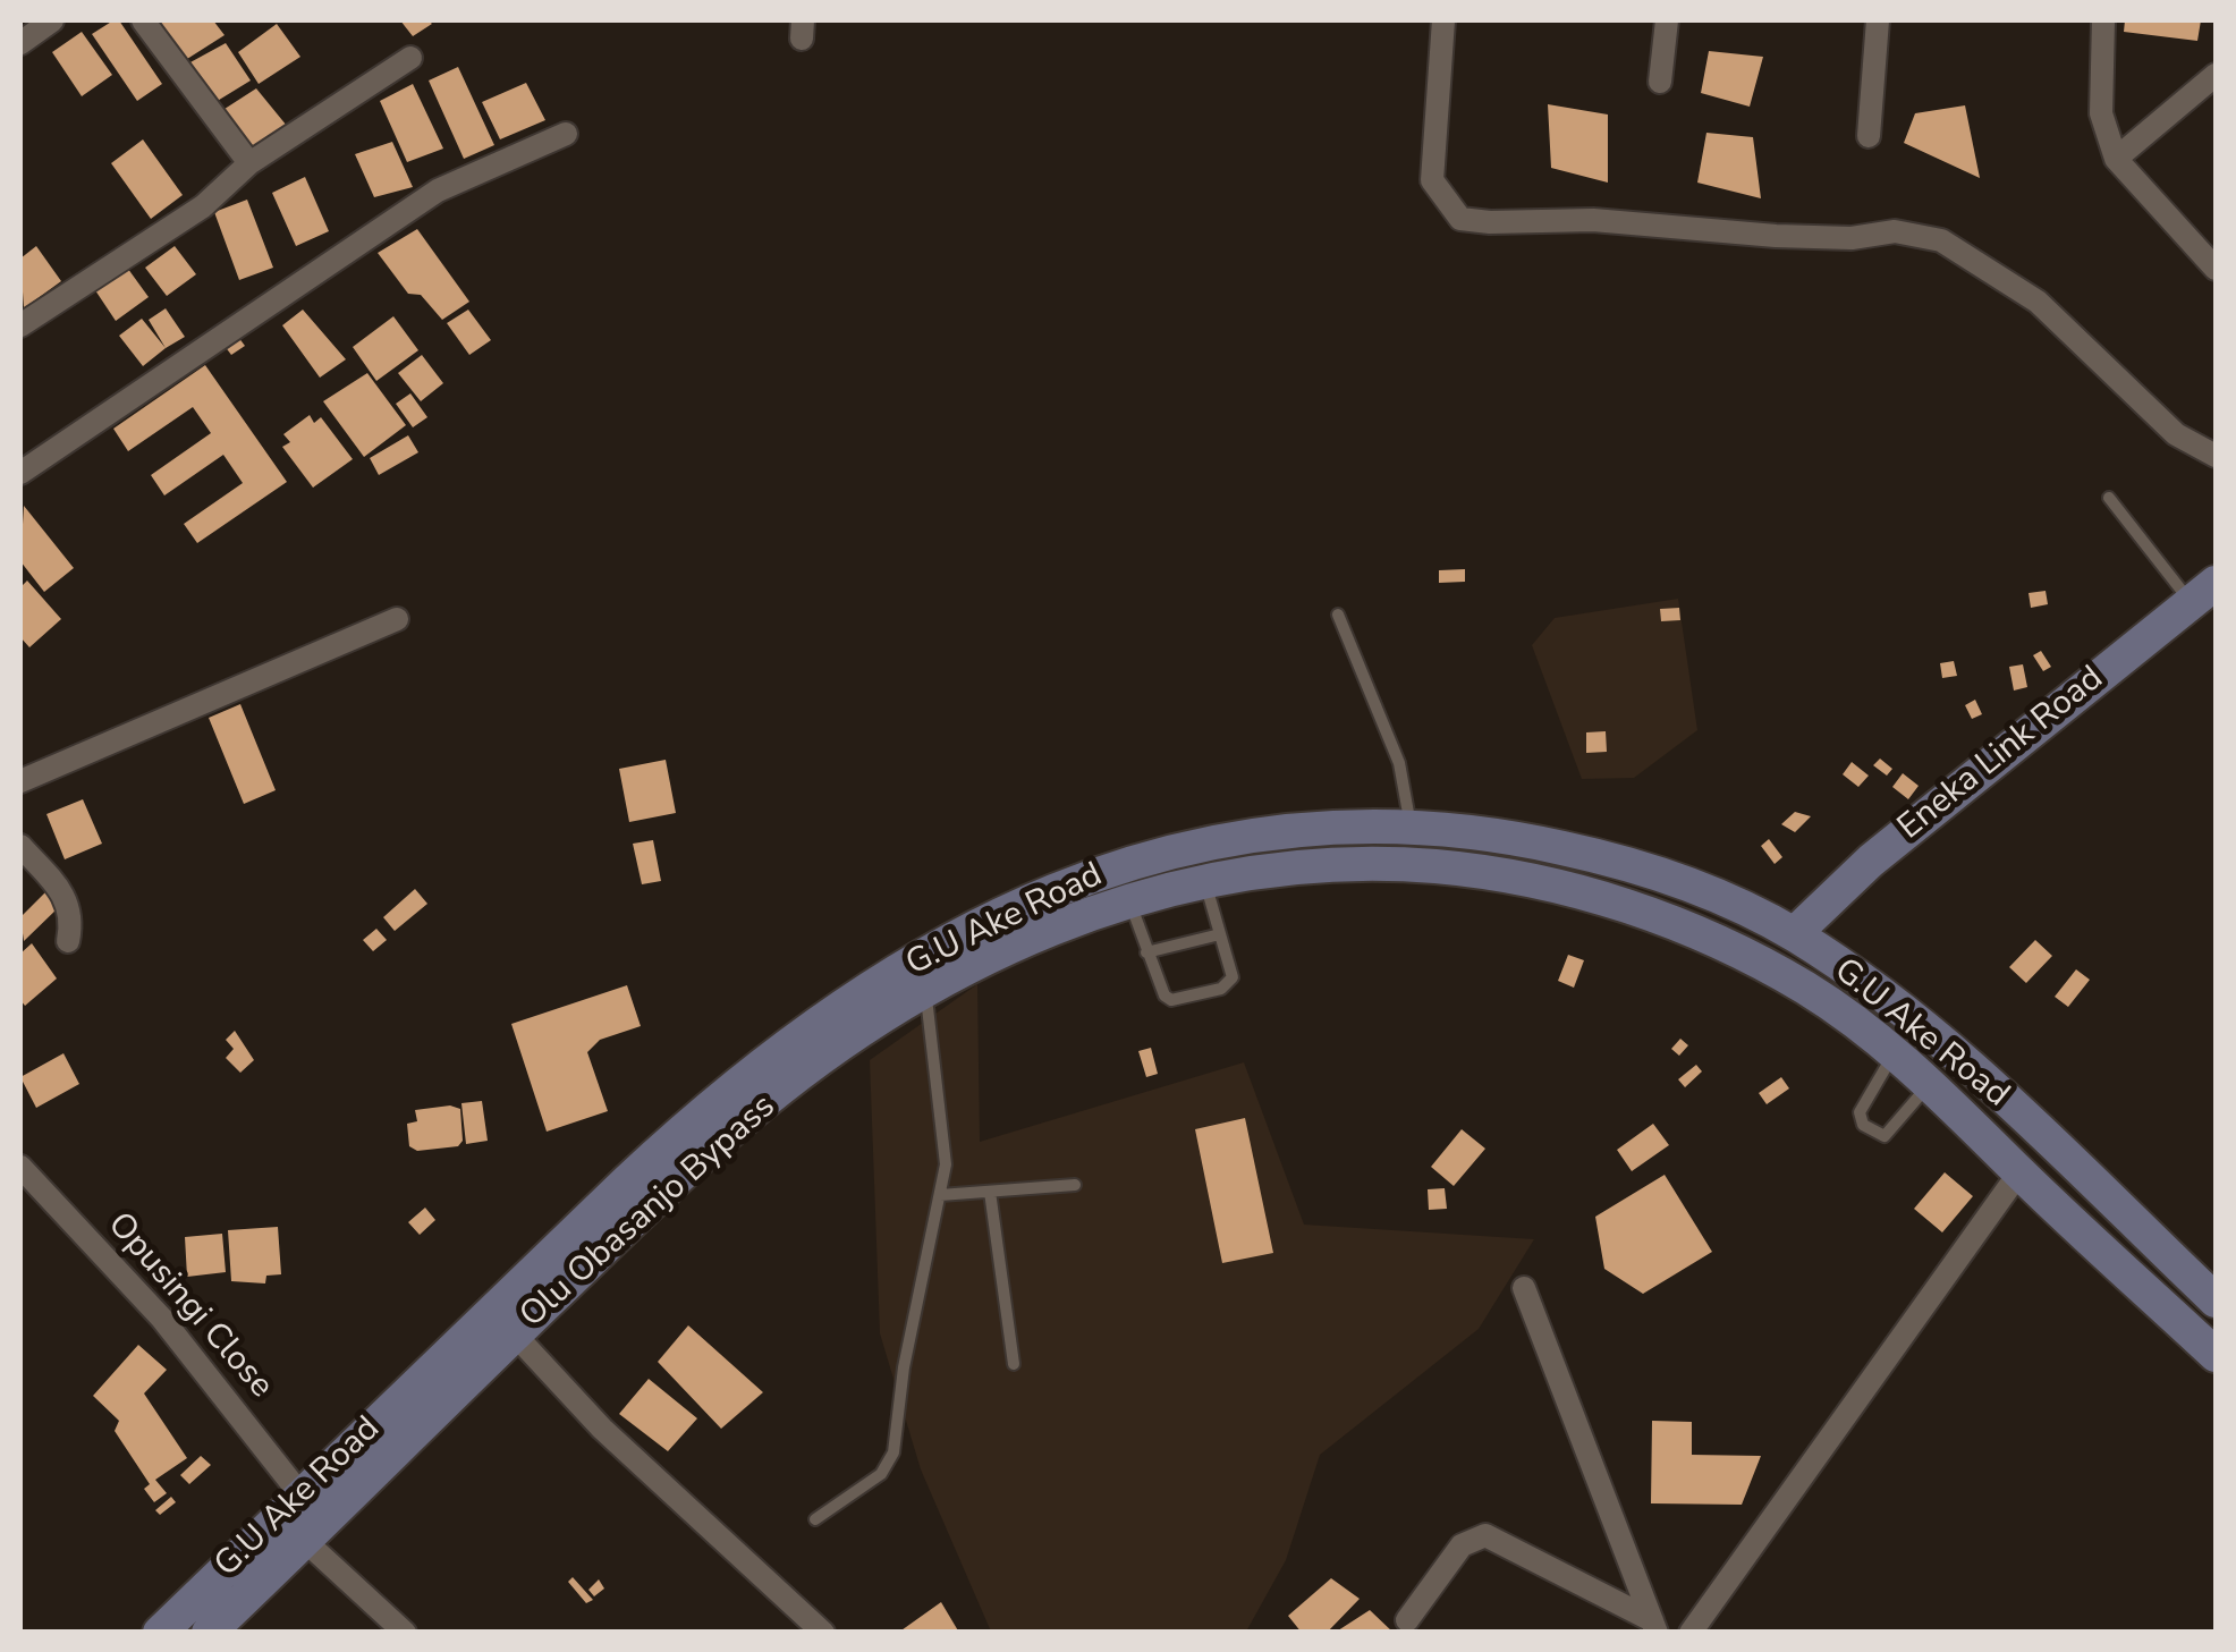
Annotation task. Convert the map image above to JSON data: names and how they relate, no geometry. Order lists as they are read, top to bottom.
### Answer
{
  "streets": {
    "main road": ["Eneka Link Road", "G.U Ake Road", "Olu Obasanjo Bypass"],
    "street": ["Opusingi Close"]
  },
  "crossings": [
    ["Eneka Link Road", "G.U Ake Road"],
    ["G.U Ake Road", "Opusingi Close"]
  ]
}
